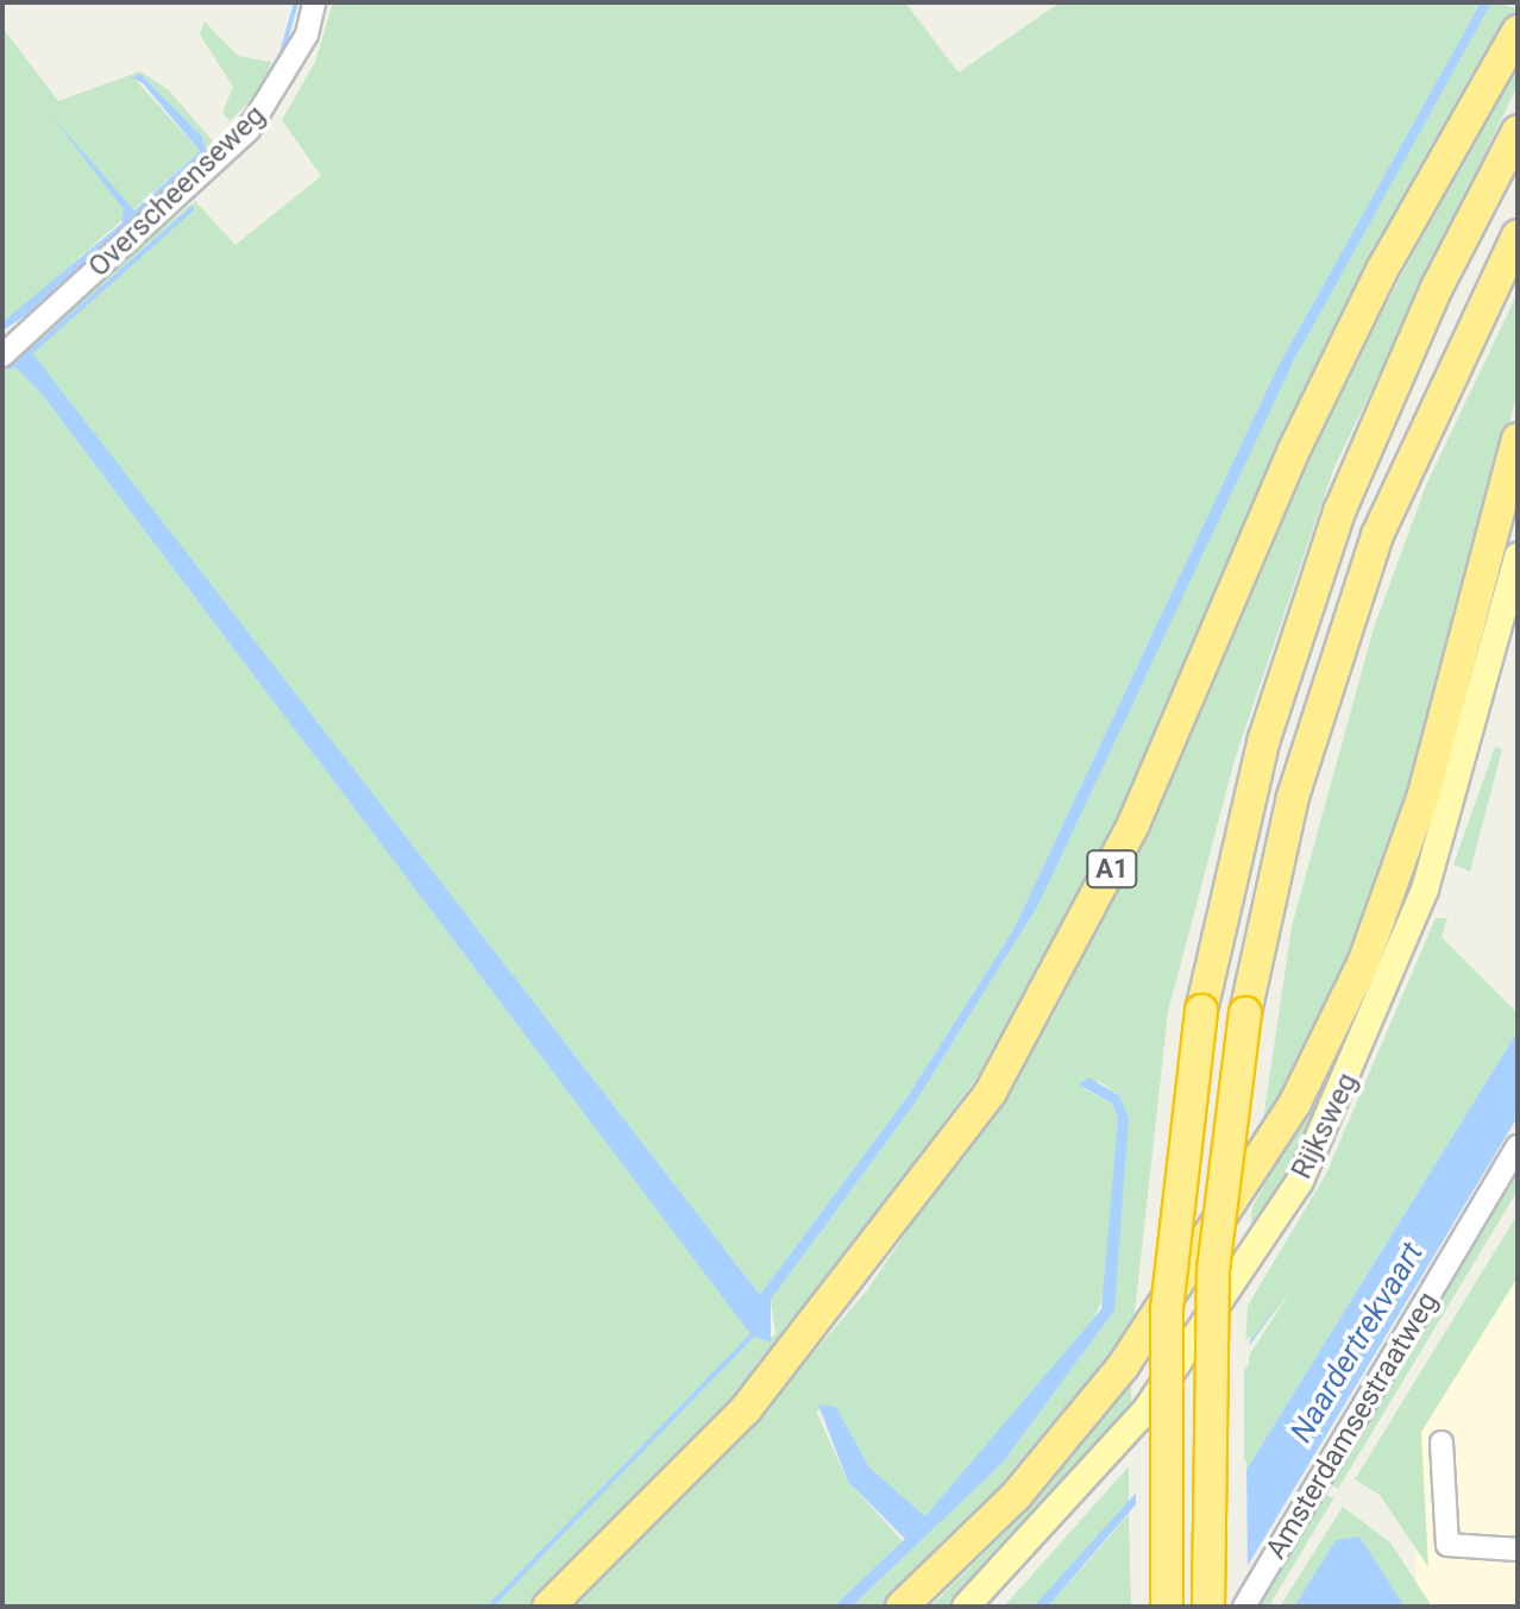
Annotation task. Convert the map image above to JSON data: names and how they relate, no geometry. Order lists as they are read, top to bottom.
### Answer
{
  "streets": {
    "highway": ["A1"],
    "main road": ["Rijksweg"],
    "street": ["Overscheenseweg", "Amsterdamsestraatweg"]
  },
  "water": ["Naardertrekvaart"]
}
